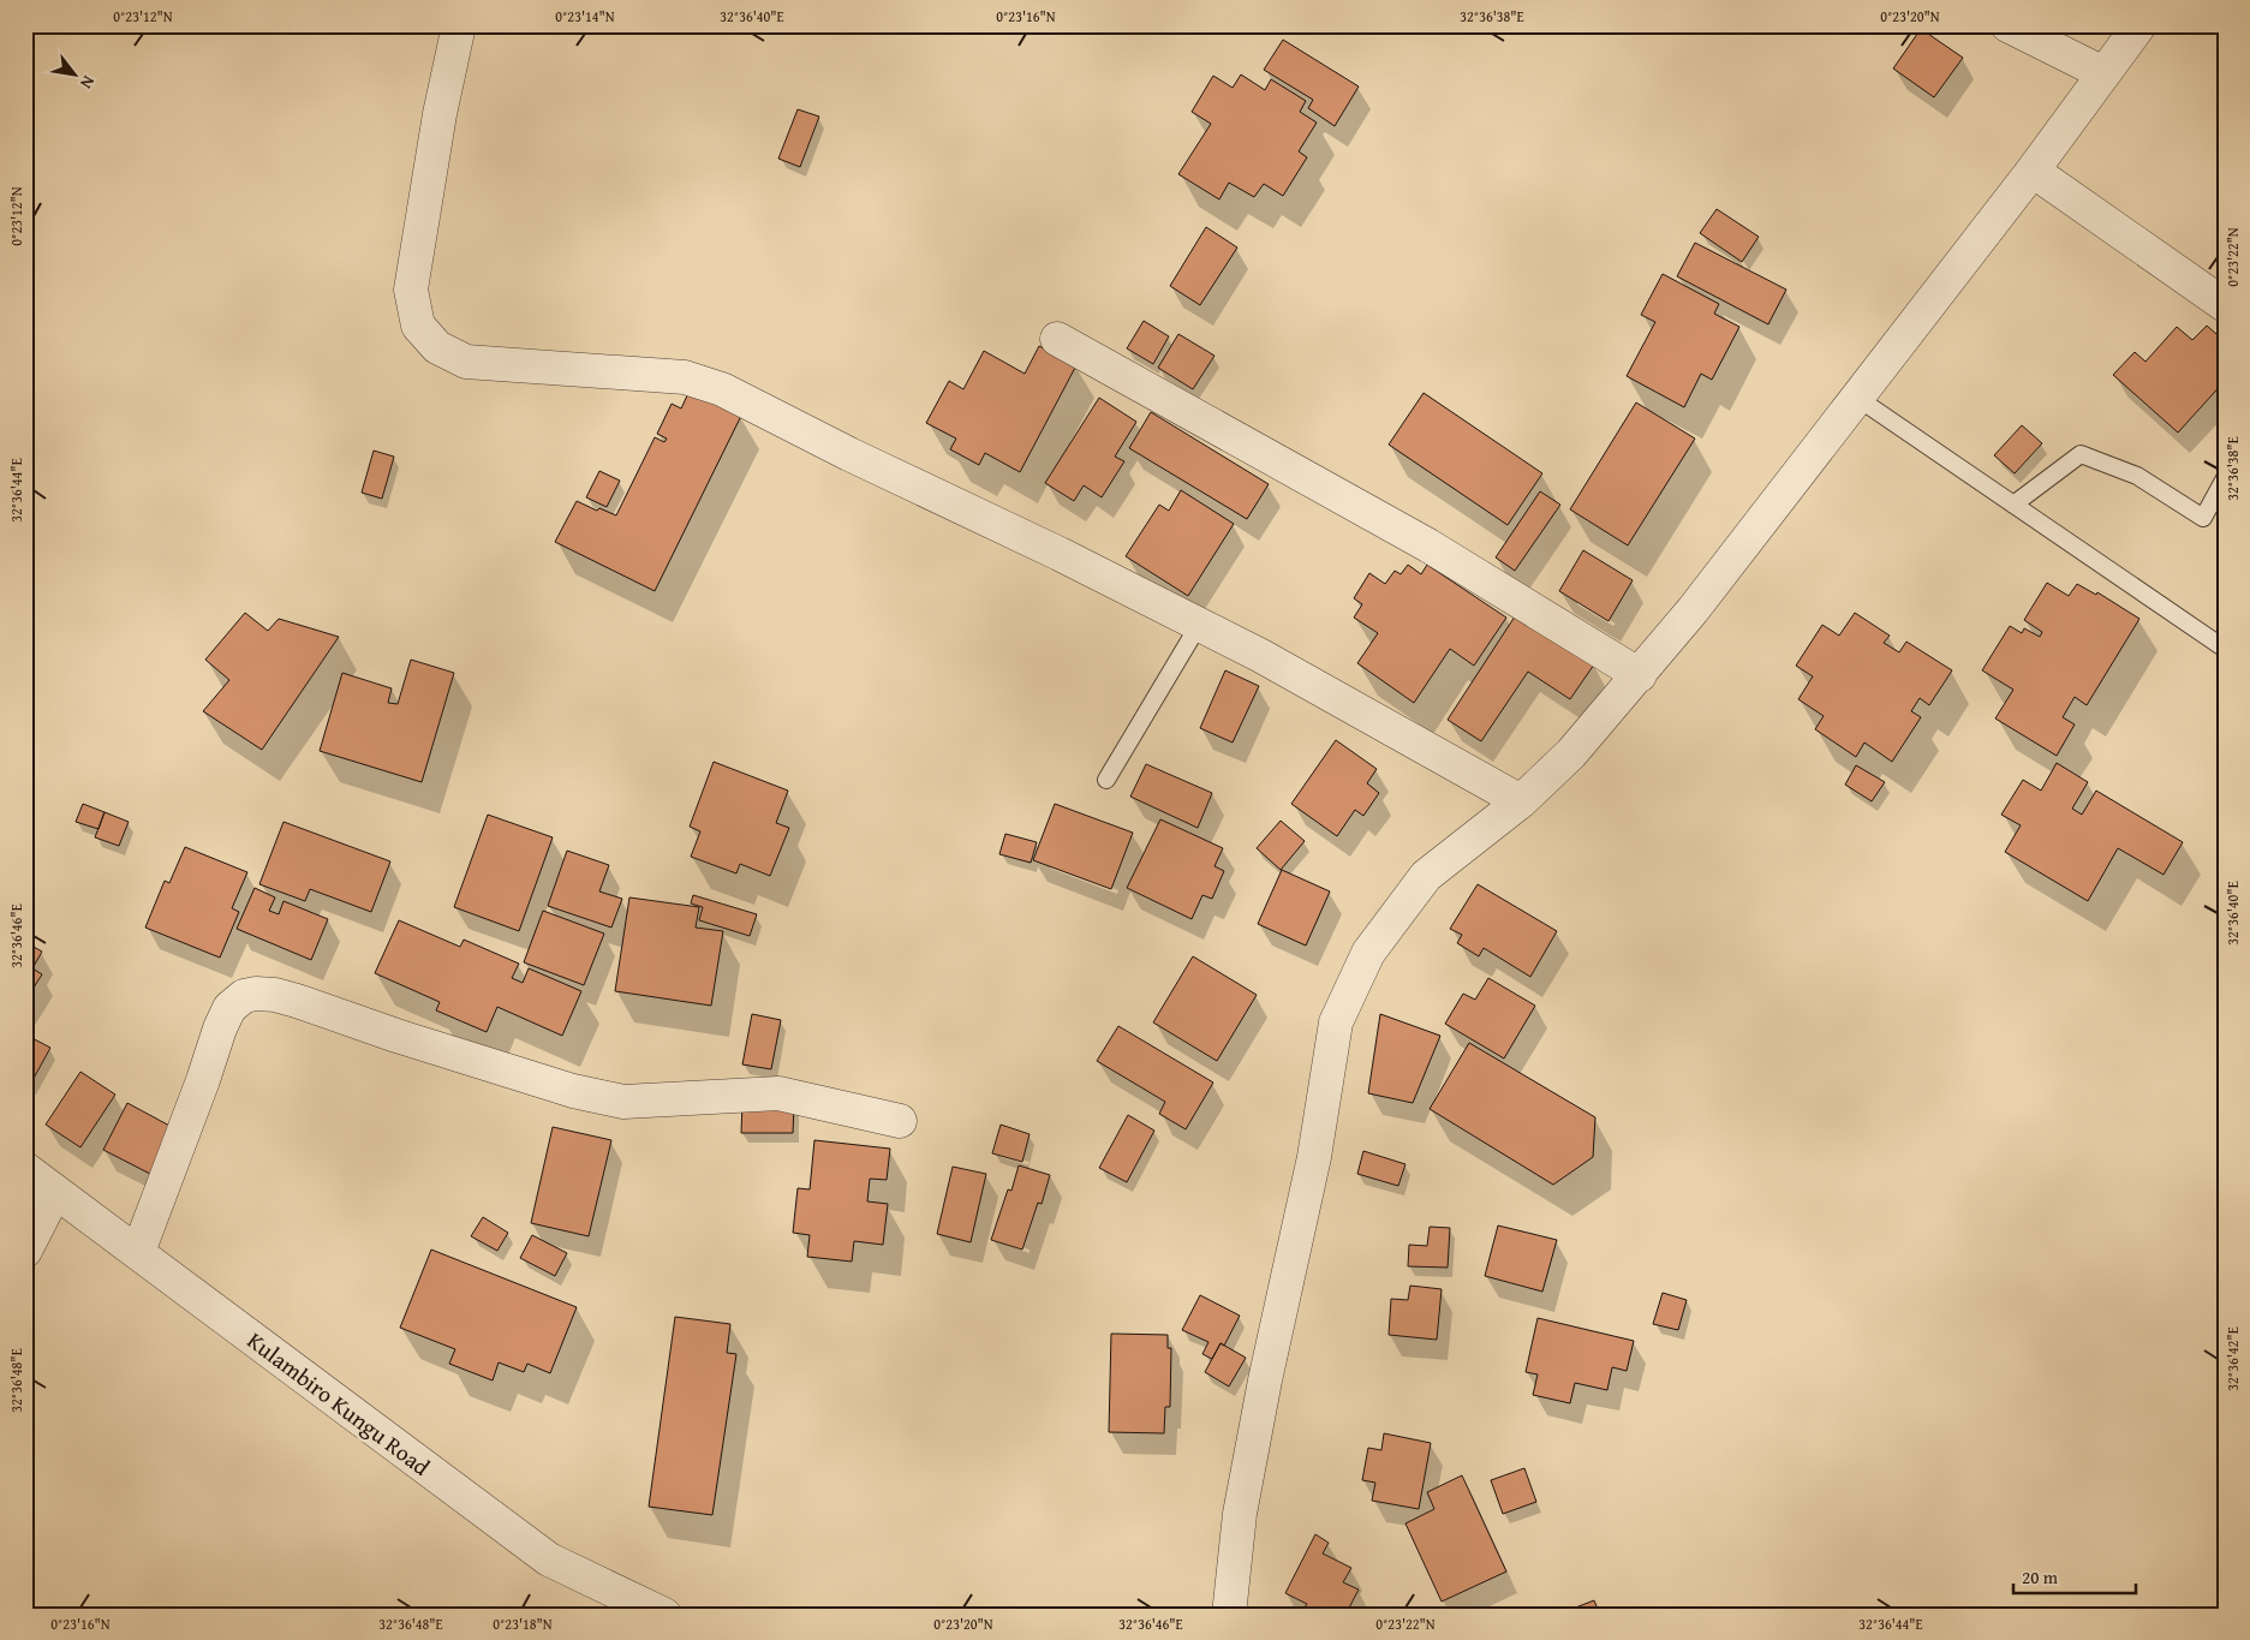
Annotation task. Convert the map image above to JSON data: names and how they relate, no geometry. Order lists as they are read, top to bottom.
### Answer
{
  "streets": {
    "street": ["Kulambiro Kungu Road"]
  },
  "scale_bar": "20 m",
  "north": "bottom right",
  "coordinates": [
    "0°23'12\"N",
    "0°23'14\"N",
    "32°36'40\"E",
    "0°23'16\"N",
    "32°36'38\"E",
    "0°23'20\"N",
    "0°23'22\"N",
    "32°36'44\"E",
    "32°36'46\"E",
    "32°36'42\"E",
    "32°36'48\"E",
    "0°23'18\"N"
  ]
}
